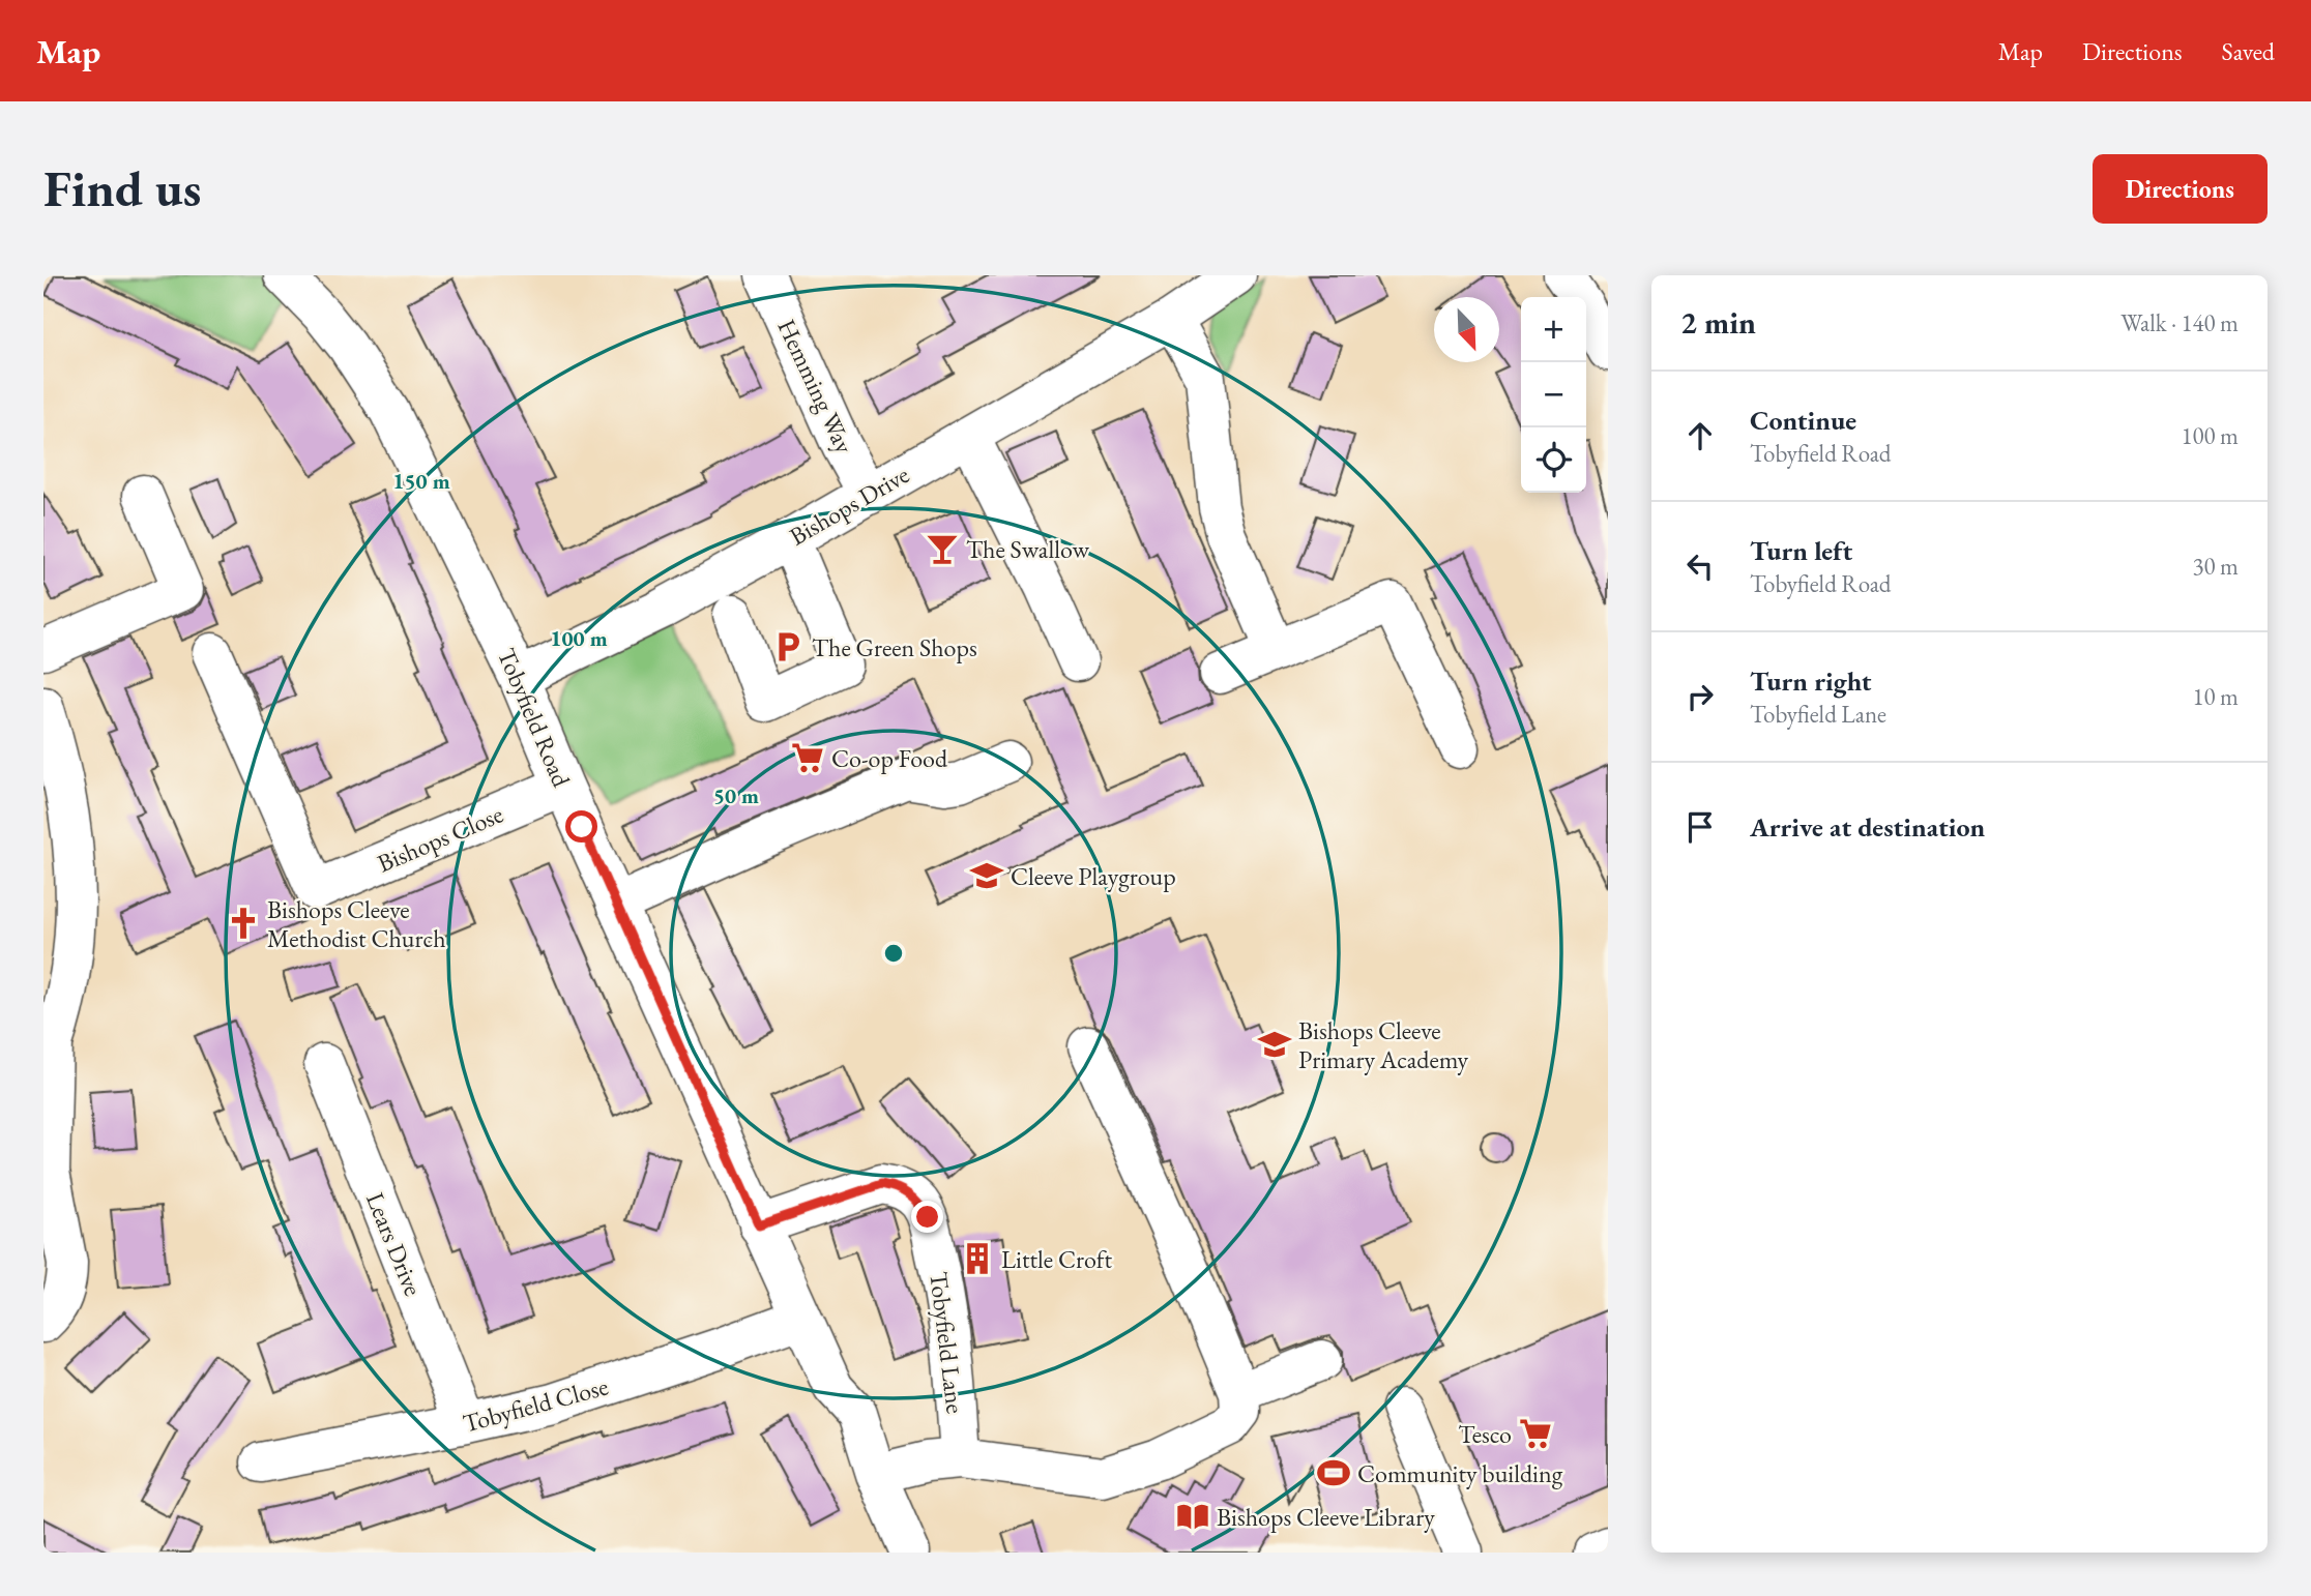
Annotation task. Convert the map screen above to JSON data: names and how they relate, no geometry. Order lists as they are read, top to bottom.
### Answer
{
  "streets": {
    "street": [
      "Hemming Way",
      "Bishops Drive",
      "Tobyfield Road",
      "Bishops Close",
      "Lears Drive",
      "Tobyfield Lane",
      "Tobyfield Close"
    ]
  },
  "crossings": [
    ["Hemming Way", "Bishops Drive"],
    ["Bishops Drive", "Tobyfield Road"],
    ["Tobyfield Road", "Bishops Close"],
    ["Tobyfield Road", "Tobyfield Lane"],
    ["Tobyfield Road", "Tobyfield Close"],
    ["Lears Drive", "Tobyfield Close"]
  ],
  "places": {
    "bar": ["The Swallow"],
    "parking": ["The Green Shops"],
    "supermarket": ["Co-op Food", "Tesco"],
    "school or university": ["Cleeve Playgroup", "Bishops Cleeve Primary Academy"],
    "church": ["Bishops Cleeve Methodist Church"],
    "building": ["Little Croft"],
    "sports": ["Community building"],
    "library": ["Bishops Cleeve Library"]
  },
  "north": "bottom right",
  "page": {
    "header": "Map",
    "nav": ["Map", "Directions", "Saved"],
    "buttons": "Directions",
    "title": "Find us",
    "heading": ["2 min", "Walk · 140 m"],
    "map_buttons": ["+", "−"],
    "list": [
      ["Continue", "Tobyfield Road", "100 m"],
      ["Turn left", "Tobyfield Road", "30 m"],
      ["Turn right", "Tobyfield Lane", "10 m"],
      "Arrive at destination"
    ]
  },
  "rings": ["150 m", "100 m", "50 m"]
}
